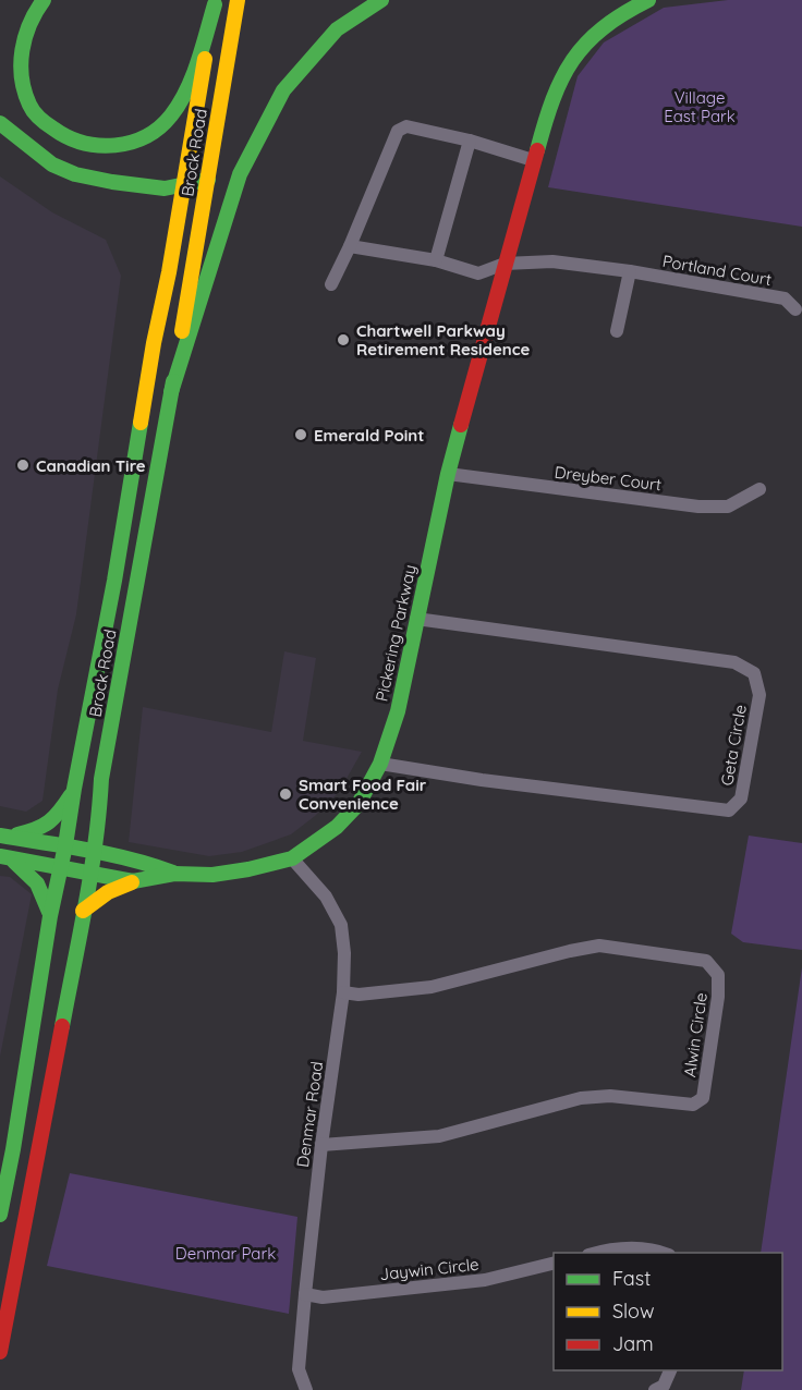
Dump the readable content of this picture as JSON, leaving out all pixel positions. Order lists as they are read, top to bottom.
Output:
{
  "streets": {
    "main road": ["Brock Road", "Pickering Parkway"],
    "street": [
      "Portland Court",
      "Dreyber Court",
      "Geta Circle",
      "Alwin Circle",
      "Denmar Road",
      "Jaywin Circle"
    ]
  },
  "crossings": [
    ["Brock Road", "Pickering Parkway"],
    ["Portland Court", "Pickering Parkway"],
    ["Dreyber Court", "Pickering Parkway"],
    ["Pickering Parkway", "Geta Circle"],
    ["Pickering Parkway", "Denmar Road"],
    ["Alwin Circle", "Denmar Road"],
    ["Denmar Road", "Jaywin Circle"]
  ],
  "parks": ["Village East Park", "Denmar Park"],
  "places": [
    "Chartwell Parkway Retirement Residence",
    "Emerald Point",
    "Canadian Tire",
    "Smart Food Fair Convenience"
  ],
  "legend": ["Fast", "Slow", "Jam"]
}
